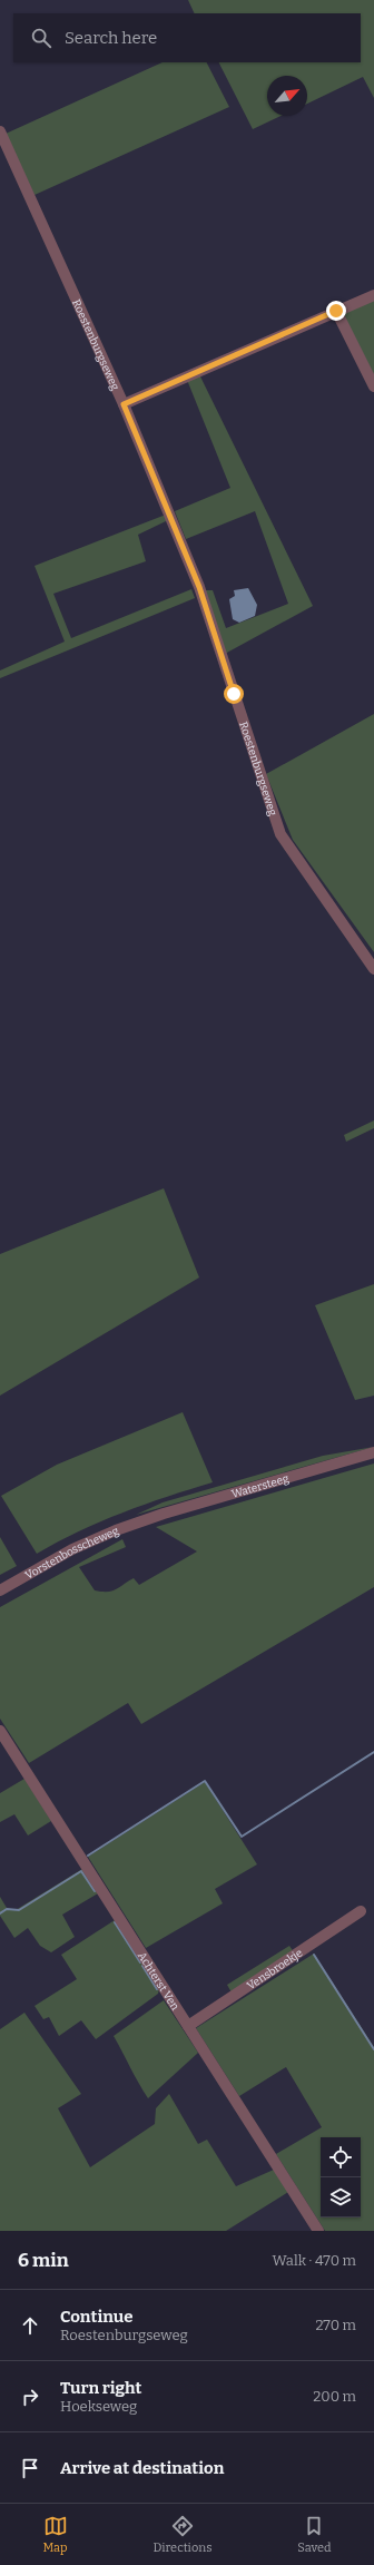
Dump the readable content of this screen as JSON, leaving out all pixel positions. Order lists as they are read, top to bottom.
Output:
{
  "streets": {
    "street": [
      "Roestenburgseweg",
      "Watersteeg",
      "Vorstenbosscheweg",
      "Vensbroekje",
      "Achterst Ven"
    ]
  },
  "crossings": [
    ["Watersteeg", "Vorstenbosscheweg"],
    ["Vensbroekje", "Achterst Ven"]
  ],
  "north": "top right",
  "page": {
    "search": "Search here",
    "heading": ["6 min", "Walk · 470 m"],
    "list": [
      ["Continue", "Roestenburgseweg", "270 m"],
      ["Turn right", "Hoekseweg", "200 m"],
      "Arrive at destination"
    ],
    "nav": ["Map", "Directions", "Saved"]
  }
}
